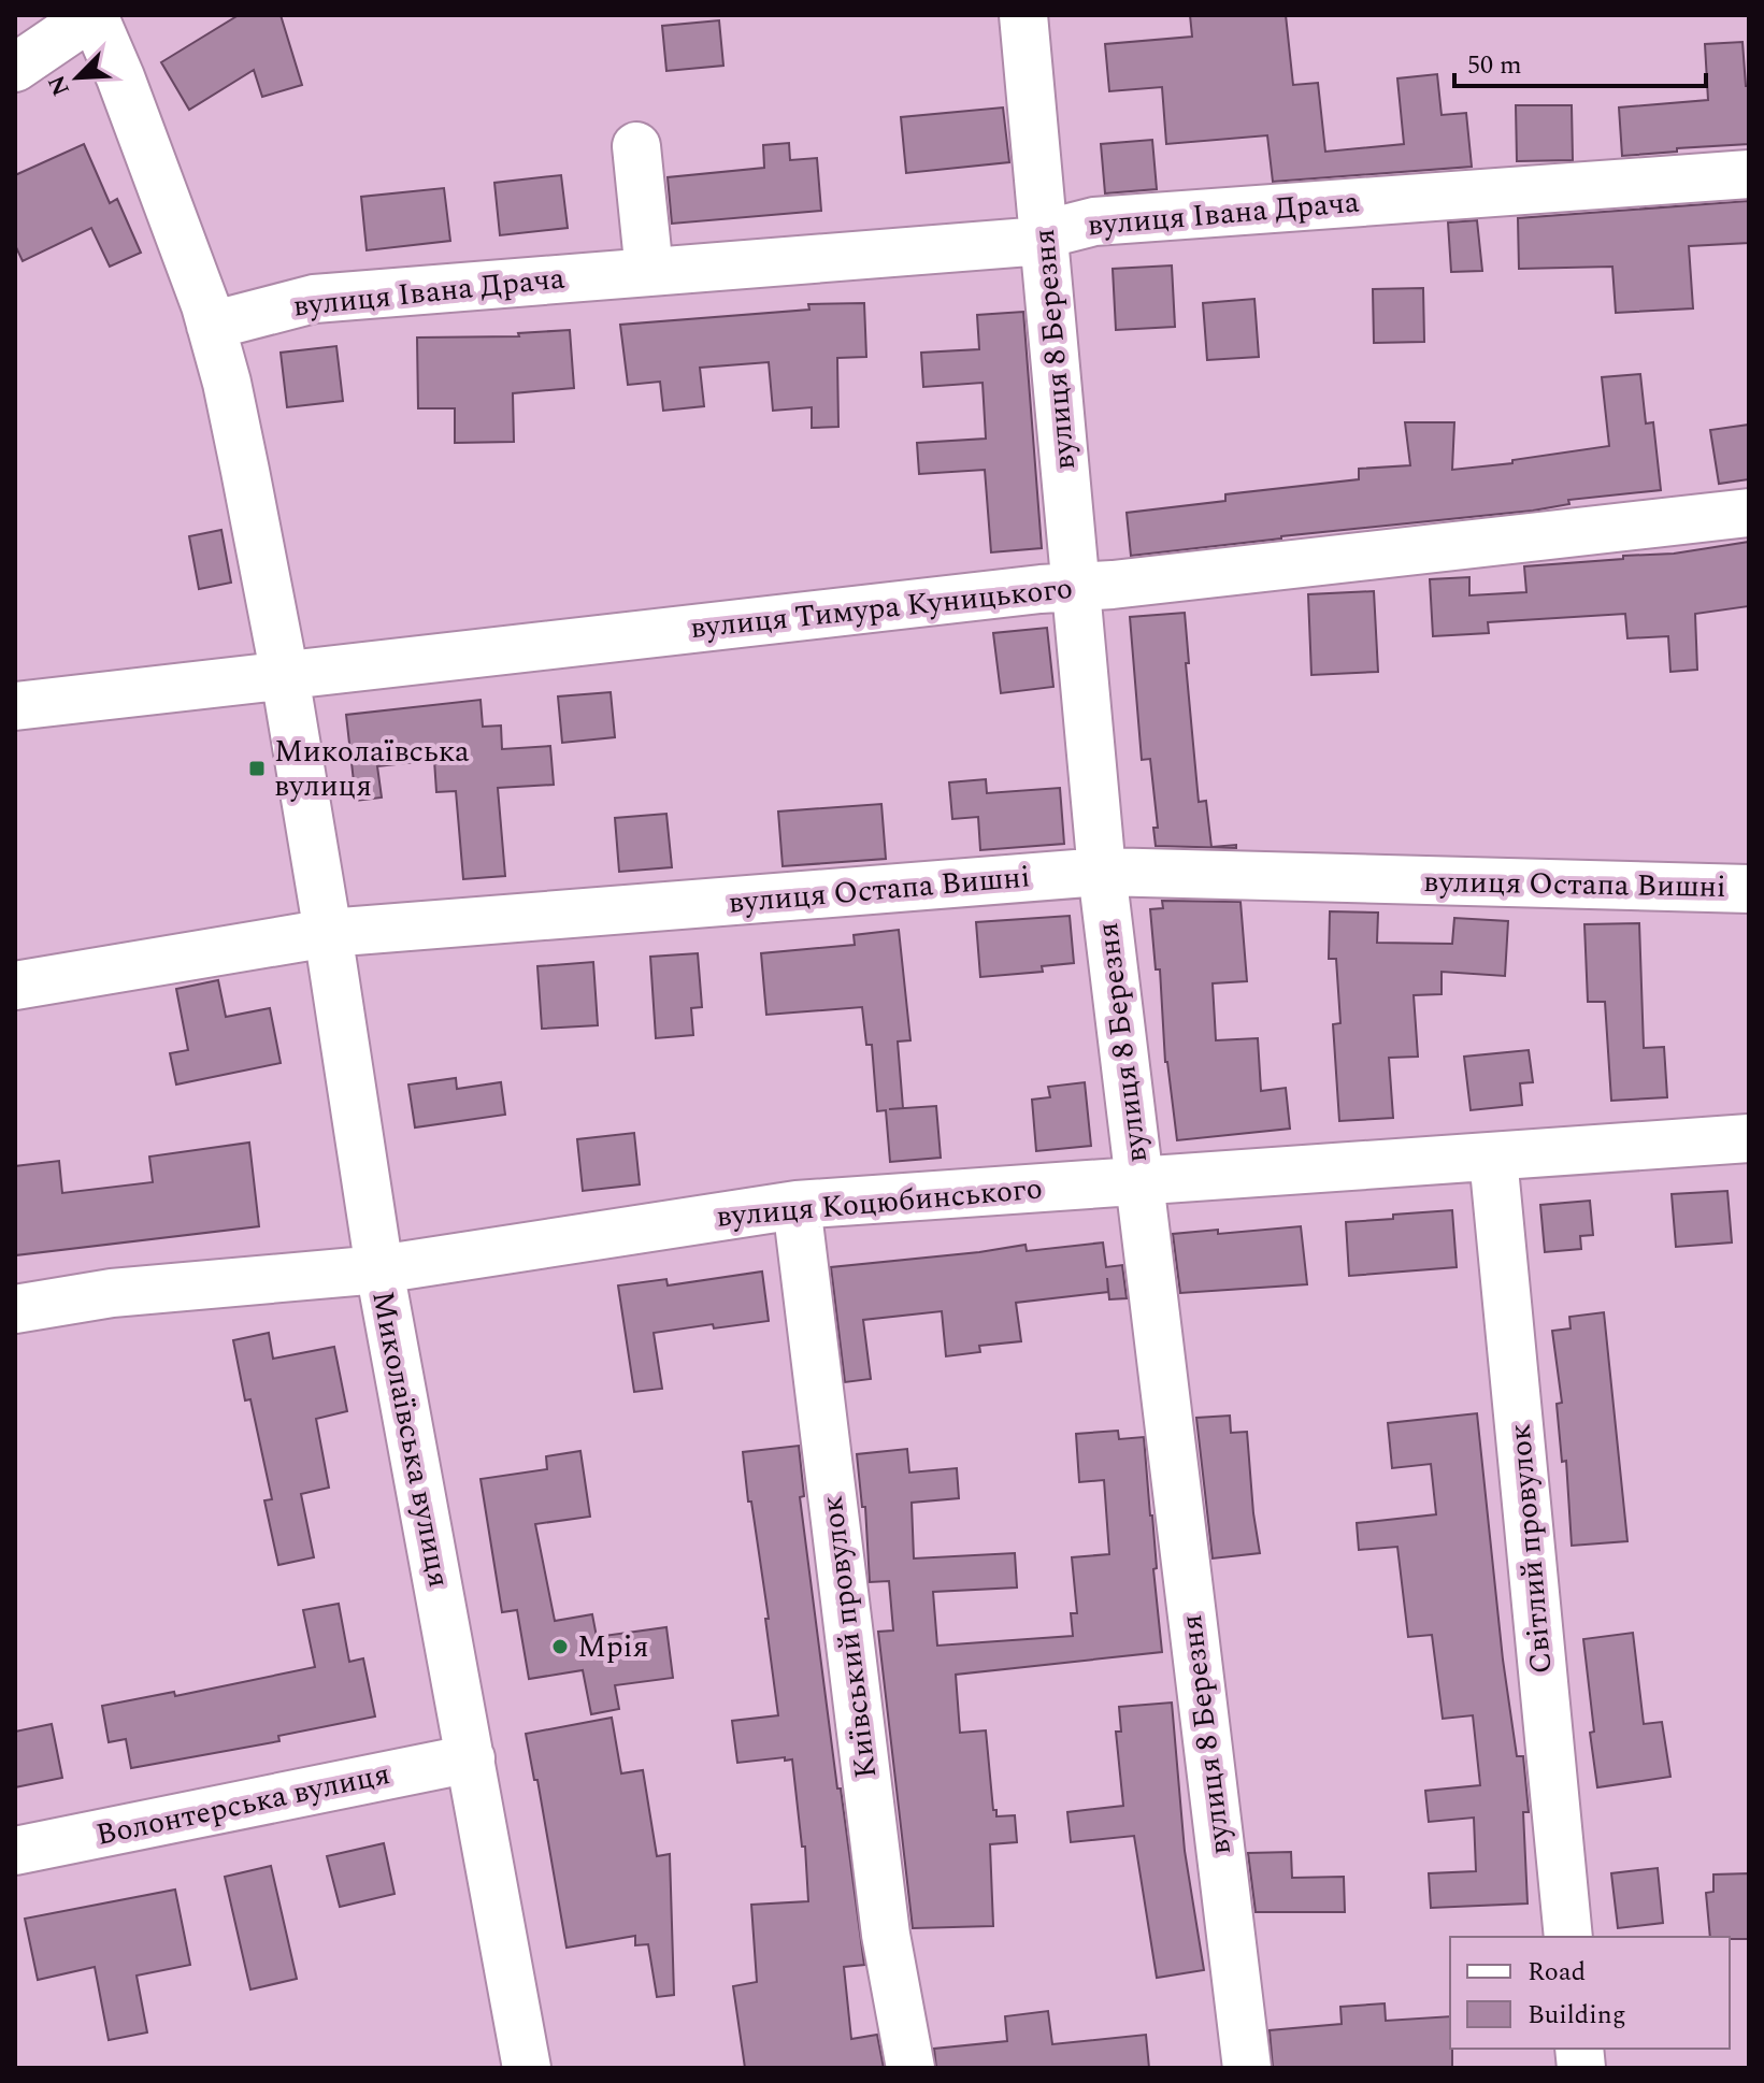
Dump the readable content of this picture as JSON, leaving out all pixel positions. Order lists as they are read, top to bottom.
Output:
{
  "streets": {
    "street": [
      "вулиця Івана Драча",
      "вулиця 8 Березня",
      "вулиця Тимура Куницького",
      "вулиця Остапа Вишні",
      "вулиця Коцюбинського",
      "Миколаївська вулиця",
      "Світлий провулок",
      "Київський провулок",
      "Волонтерська вулиця"
    ]
  },
  "crossings": [
    ["вулиця Івана Драча", "вулиця 8 Березня"],
    ["вулиця Івана Драча", "Миколаївська вулиця"],
    ["вулиця 8 Березня", "вулиця Тимура Куницького"],
    ["вулиця 8 Березня", "вулиця Остапа Вишні"],
    ["вулиця 8 Березня", "вулиця Коцюбинського"],
    ["вулиця Тимура Куницького", "Миколаївська вулиця"],
    ["вулиця Остапа Вишні", "Миколаївська вулиця"],
    ["вулиця Коцюбинського", "Миколаївська вулиця"],
    ["вулиця Коцюбинського", "Світлий провулок"],
    ["вулиця Коцюбинського", "Київський провулок"],
    ["Миколаївська вулиця", "Волонтерська вулиця"]
  ],
  "places": {
    "transit": ["Миколаївська вулиця"],
    "other": ["Мрія"]
  },
  "legend": ["Road", "Building"],
  "scale_bar": "50 m",
  "north": "bottom left"
}
